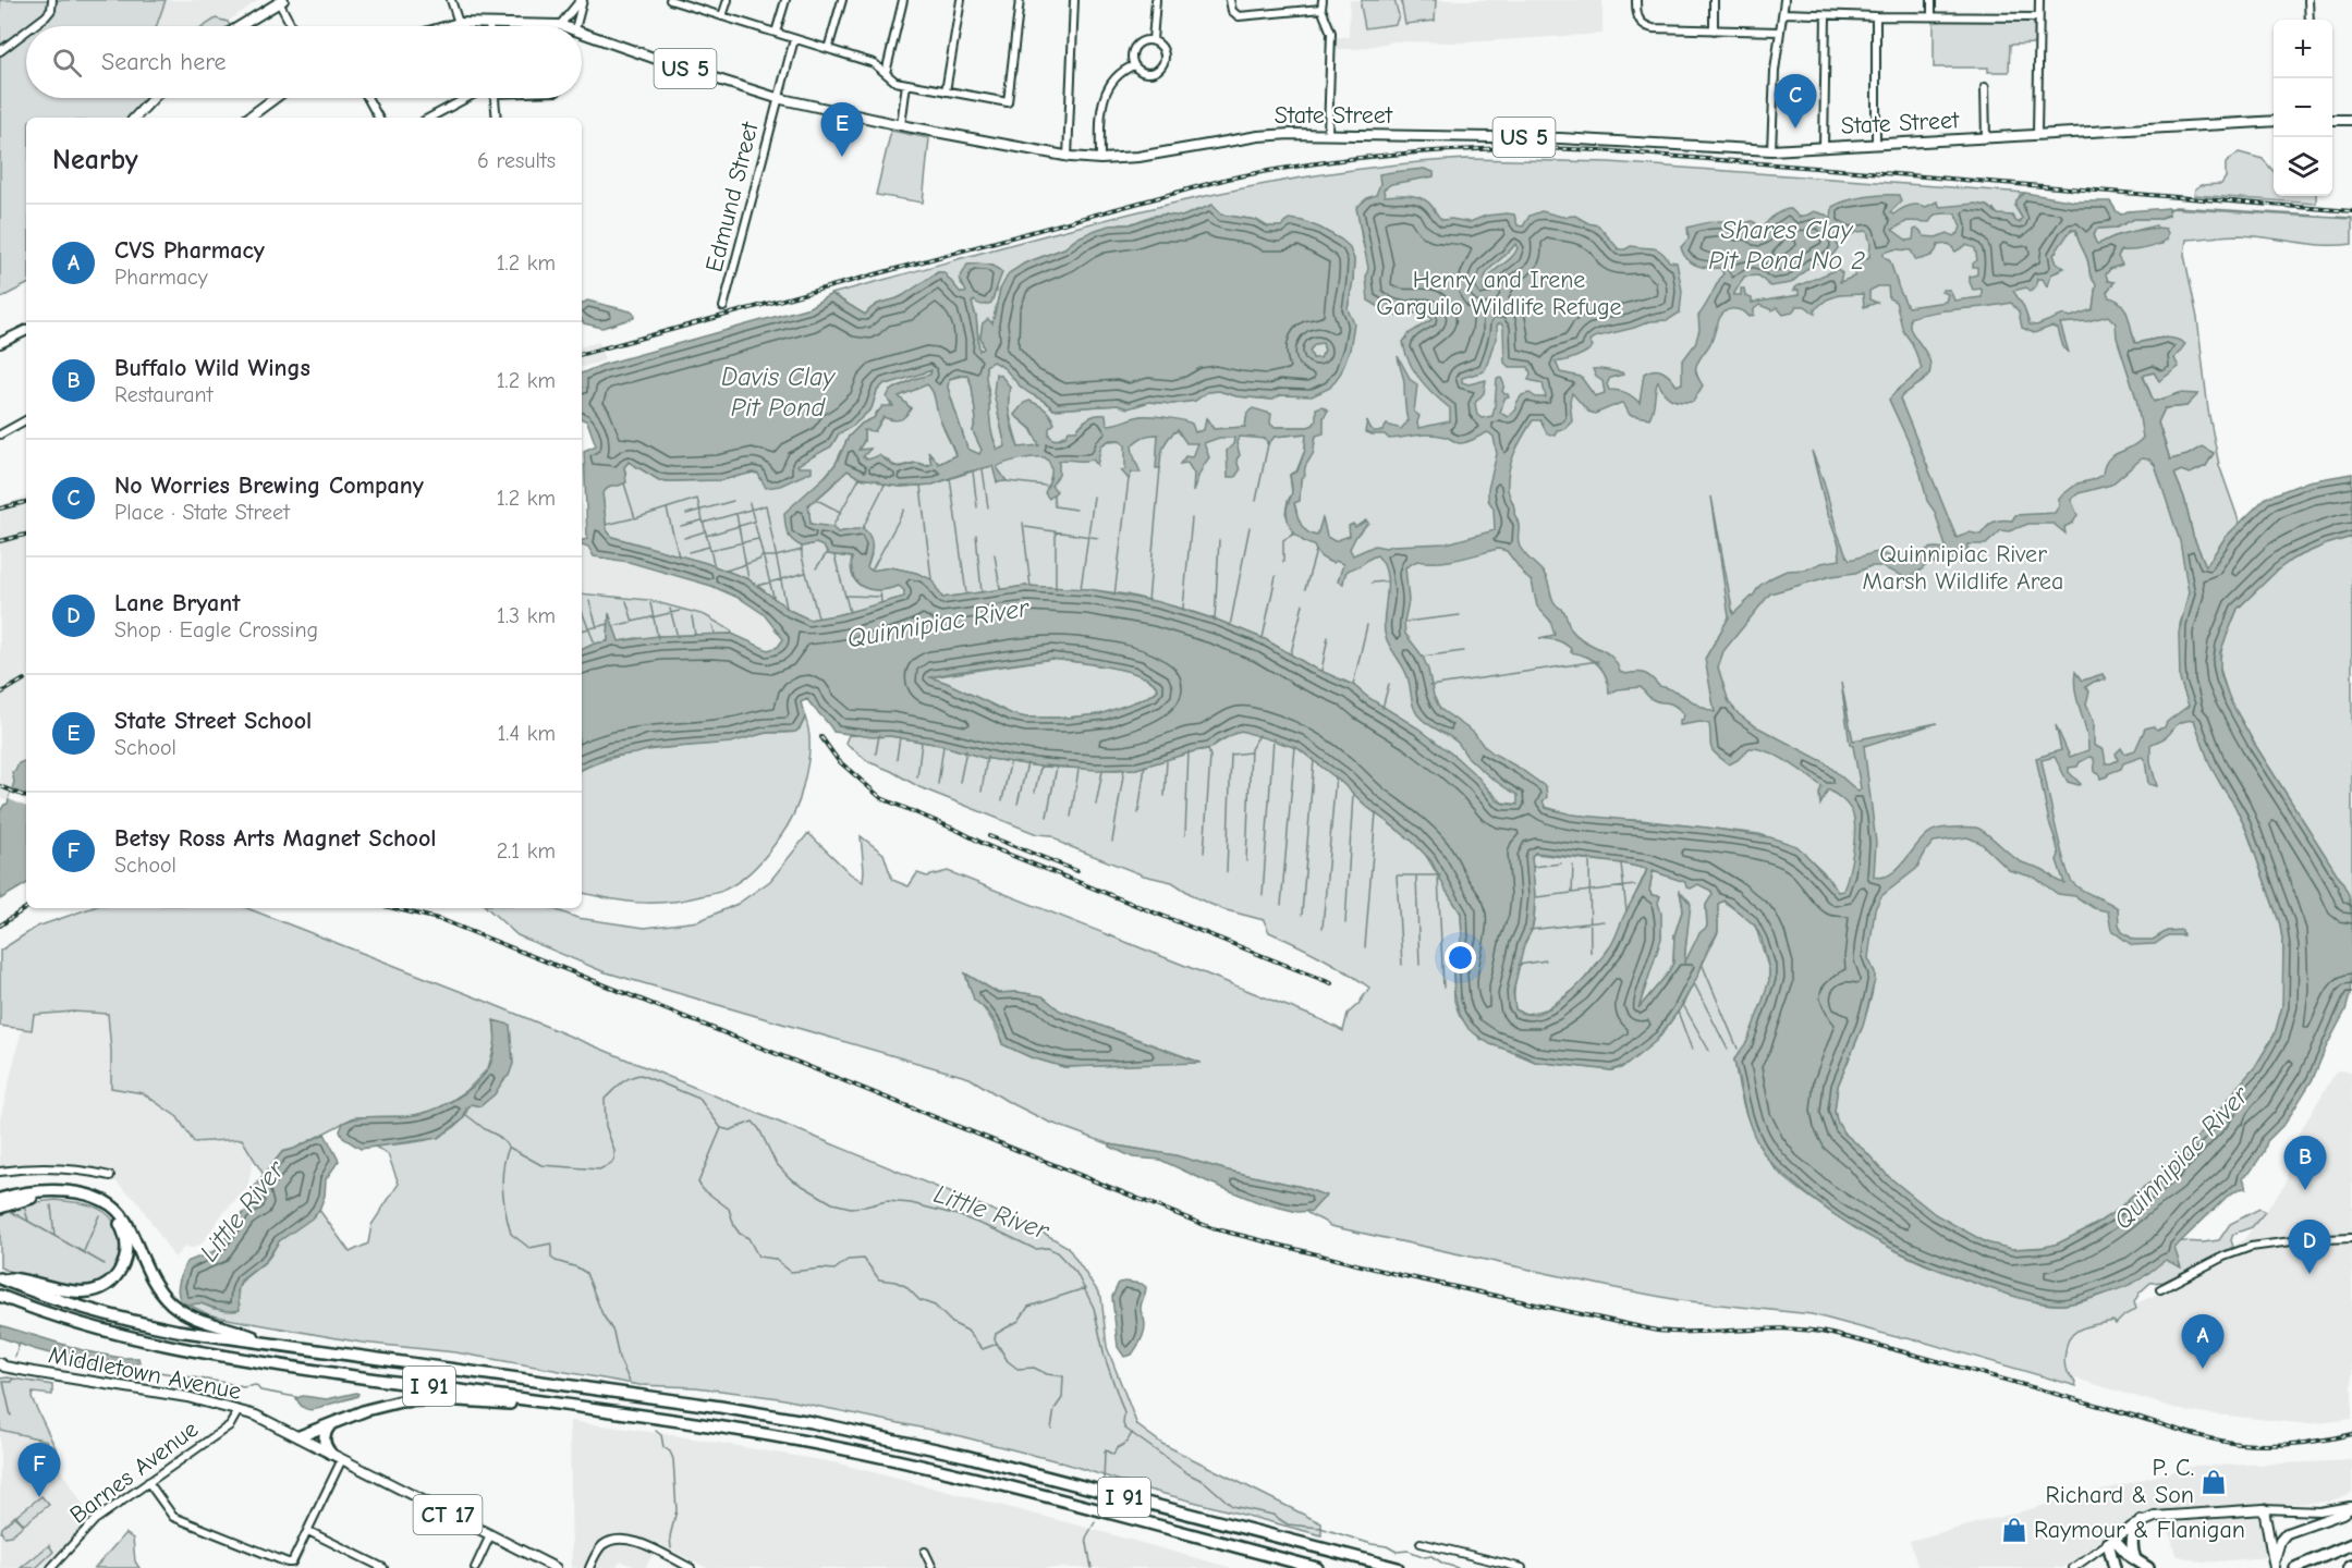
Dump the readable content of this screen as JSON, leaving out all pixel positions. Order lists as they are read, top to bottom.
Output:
{
  "streets": {
    "highway": ["I 91"],
    "main road": [
      "US 5",
      "State Street",
      "Middletown Avenue",
      "CT 17"
    ],
    "street": ["Edmund Street", "Barnes Avenue"]
  },
  "crossings": [
    ["State Street", "Edmund Street"],
    ["Middletown Avenue", "Barnes Avenue"]
  ],
  "water": [
    "Shares Clay Pit Pond No 2",
    "Davis Clay Pit Pond",
    "Quinnipiac River",
    "Little River"
  ],
  "parks": ["Henry and Irene Garguilo Wildlife Refuge", "Quinnipiac River Marsh Wildlife Area"],
  "places": {
    "shop": ["P. C. Richard & Son", "Raymour & Flanigan"]
  },
  "page": {
    "map_buttons": ["+", "−"],
    "search": "Search here",
    "pins": [
      "C",
      "E",
      "B",
      "D",
      "A",
      "F"
    ],
    "heading": ["Nearby", "6 results"],
    "list": [
      {
        "mark": "A",
        "name": "CVS Pharmacy",
        "note": "Pharmacy",
        "value": "1.2 km"
      },
      {
        "mark": "B",
        "name": "Buffalo Wild Wings",
        "note": "Restaurant",
        "value": "1.2 km"
      },
      {
        "mark": "C",
        "name": "No Worries Brewing Company",
        "note": "Place · State Street",
        "value": "1.2 km"
      },
      {
        "mark": "D",
        "name": "Lane Bryant",
        "note": "Shop · Eagle Crossing",
        "value": "1.3 km"
      },
      {
        "mark": "E",
        "name": "State Street School",
        "note": "School",
        "value": "1.4 km"
      },
      {
        "mark": "F",
        "name": "Betsy Ross Arts Magnet School",
        "note": "School",
        "value": "2.1 km"
      }
    ]
  }
}
